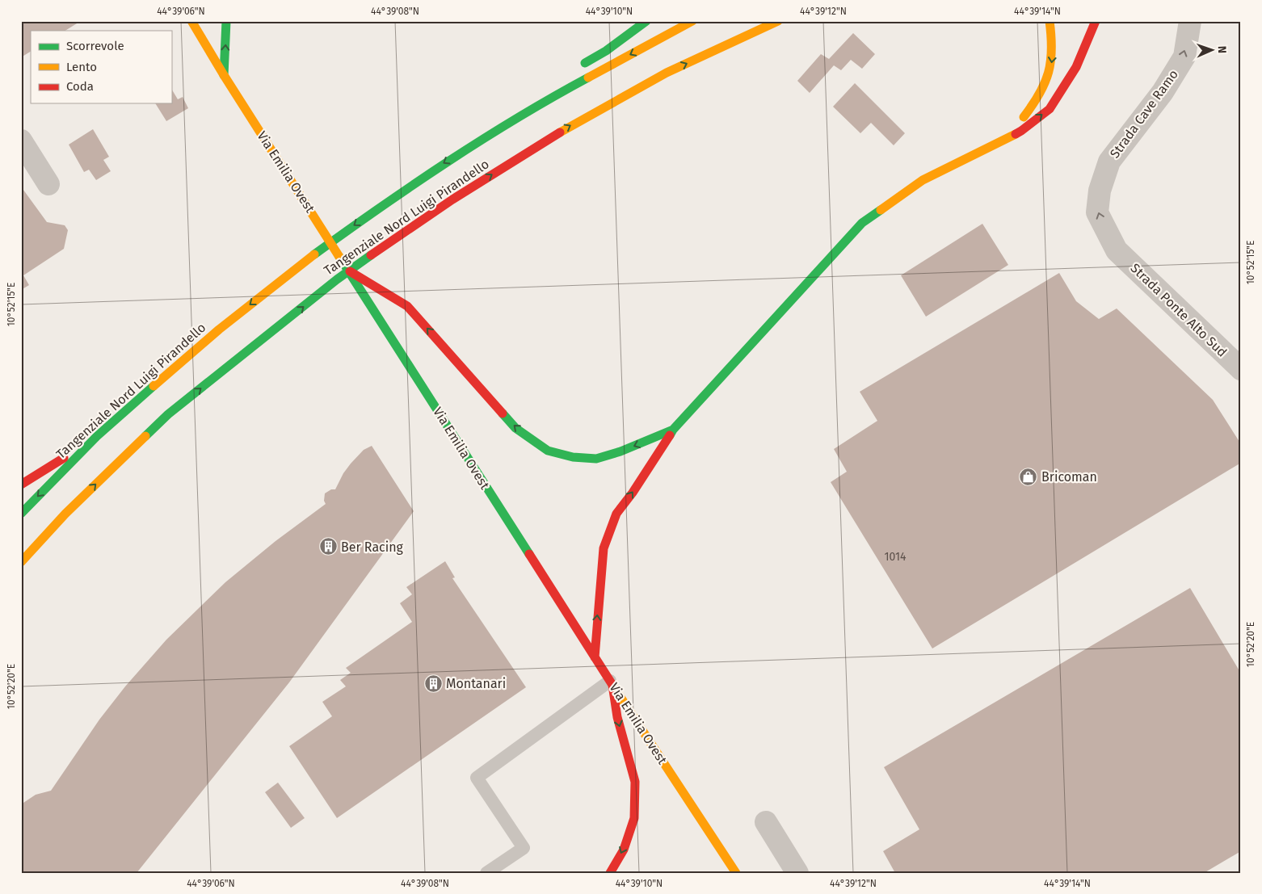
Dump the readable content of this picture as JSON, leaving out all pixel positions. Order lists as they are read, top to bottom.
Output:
{
  "streets": {
    "main road": ["Via Emilia Ovest", "Tangenziale Nord Luigi Pirandello"],
    "street": ["Strada Cave Ramo", "Strada Ponte Alto Sud"]
  },
  "crossings": [
    ["Strada Cave Ramo", "Strada Ponte Alto Sud"]
  ],
  "one_way": ["Strada Cave Ramo"],
  "places": {
    "shop": ["Bricoman"],
    "building": ["Ber Racing", "Montanari"]
  },
  "house_numbers": ["1014"],
  "legend": ["Scorrevole", "Lento", "Coda"],
  "north": "right",
  "coordinates": [
    "44°39'06\"N",
    "44°39'08\"N",
    "44°39'10\"N",
    "44°39'12\"N",
    "44°39'14\"N",
    "10°52'15\"E",
    "10°52'20\"E"
  ]
}
